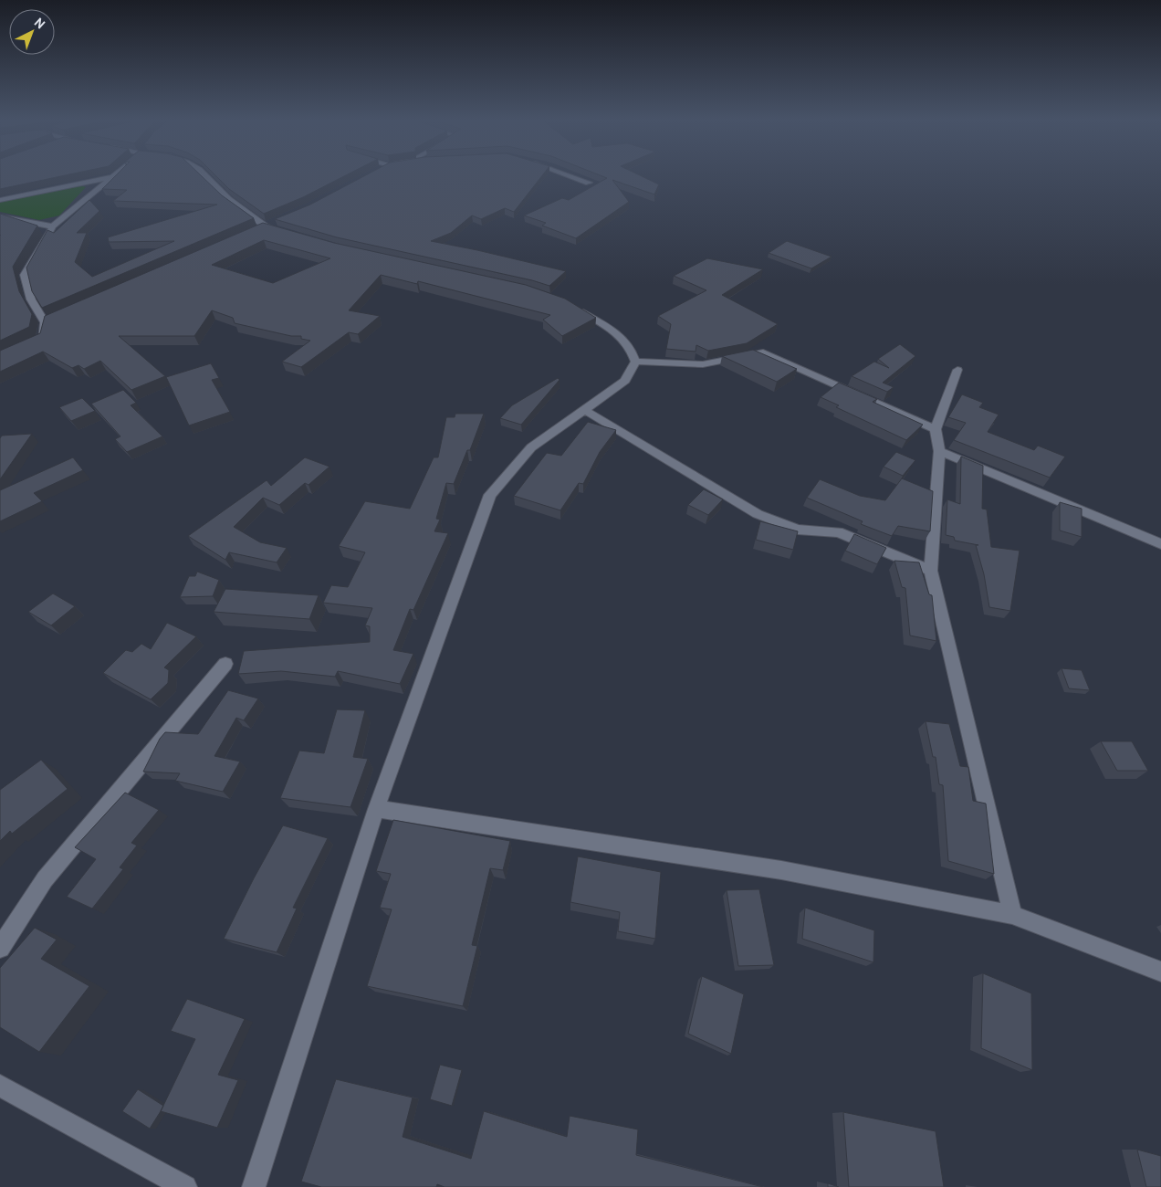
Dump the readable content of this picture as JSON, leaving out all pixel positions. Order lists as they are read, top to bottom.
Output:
{
  "north": "top right"
}
